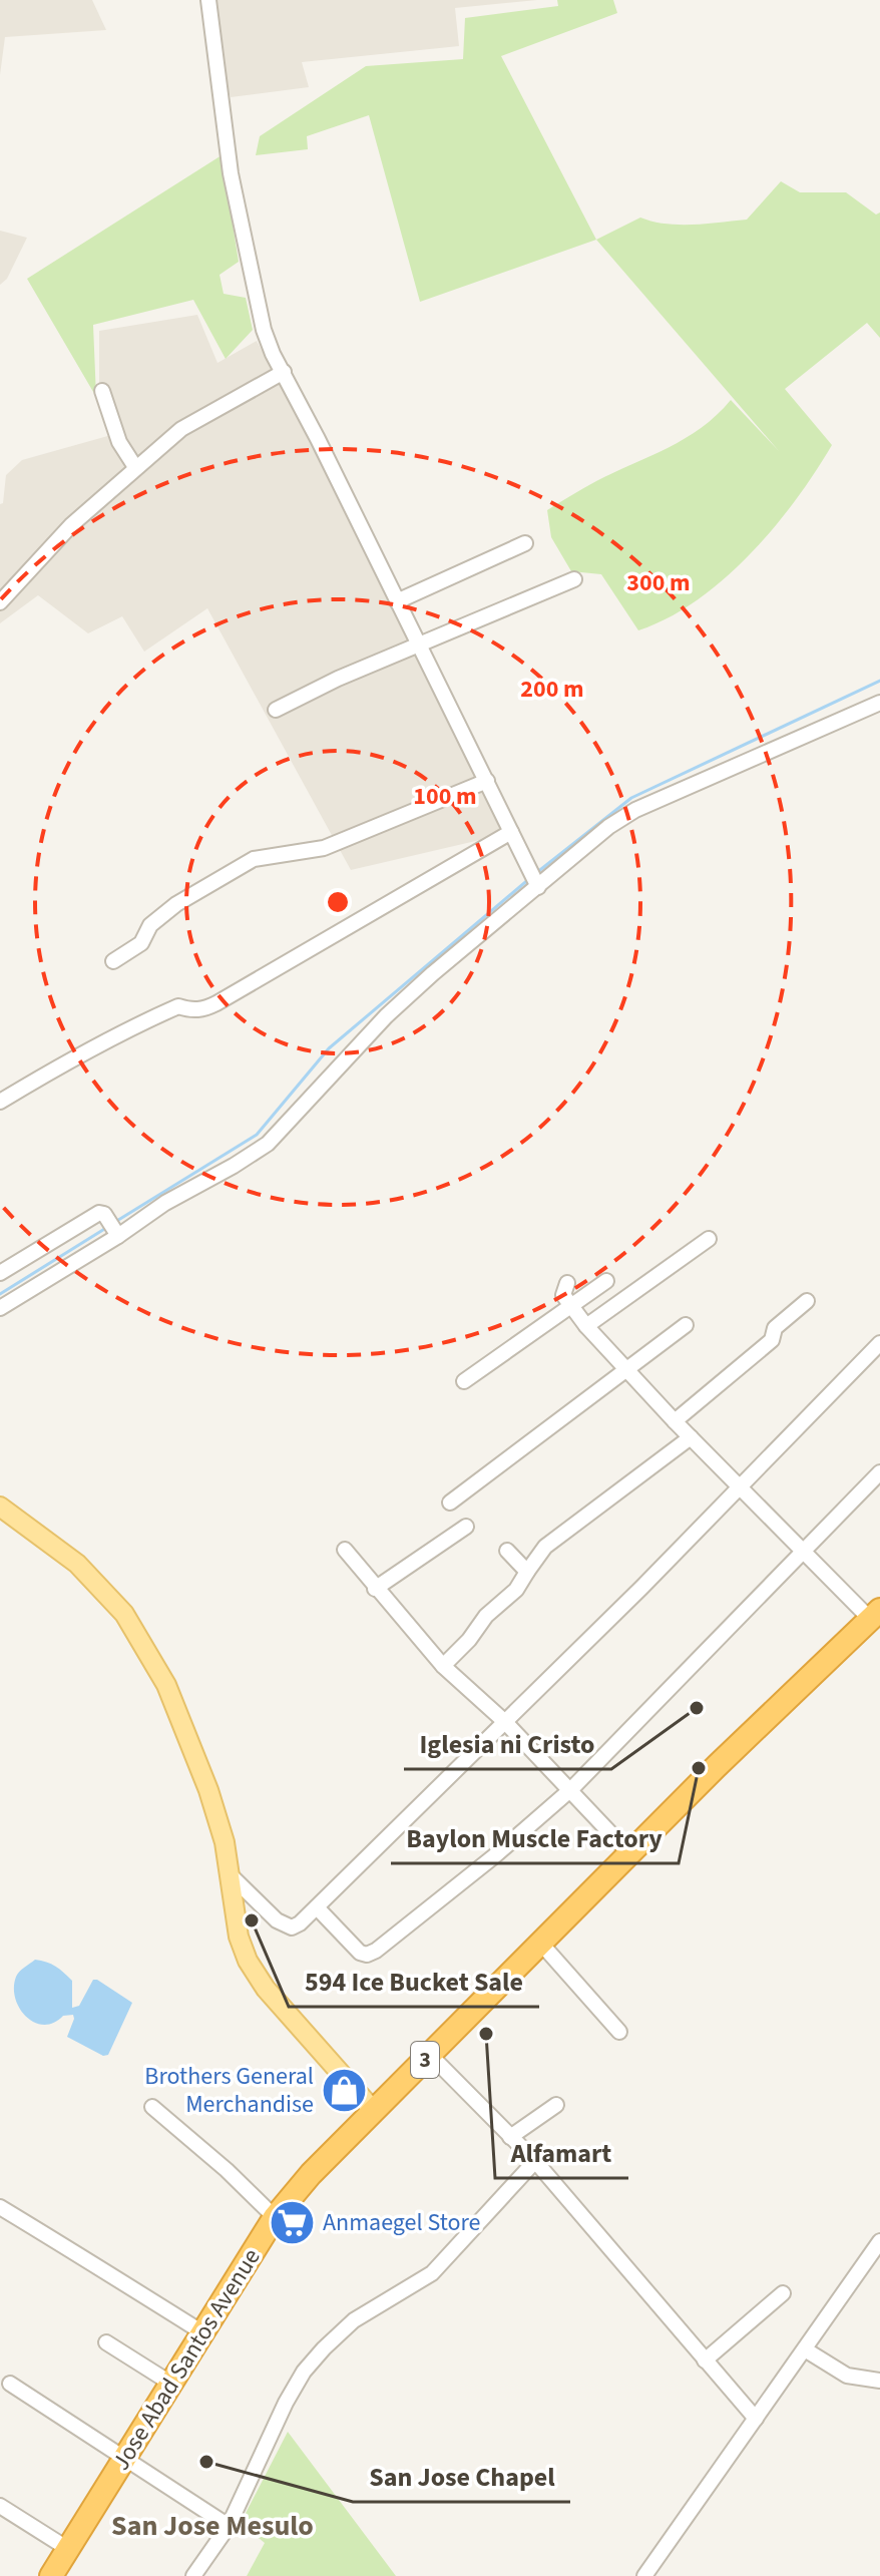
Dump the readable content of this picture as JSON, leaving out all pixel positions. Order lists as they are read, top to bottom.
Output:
{
  "streets": {
    "highway": ["3", "Jose Abad Santos Avenue"]
  },
  "districts": ["San Jose Mesulo"],
  "places": {
    "other": [
      "Iglesia ni Cristo",
      "Baylon Muscle Factory",
      "594 Ice Bucket Sale",
      "Alfamart",
      "San Jose Chapel"
    ],
    "shop": ["Brothers General Merchandise"],
    "supermarket": ["Anmaegel Store"]
  },
  "rings": ["300 m", "200 m", "100 m"]
}
